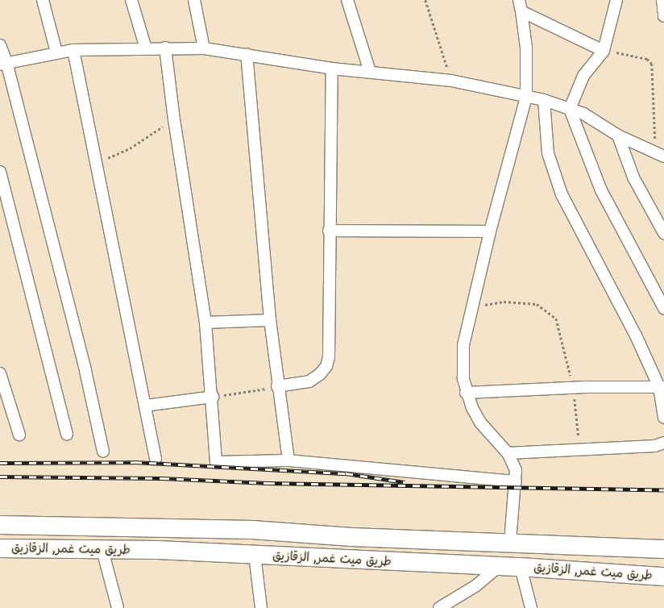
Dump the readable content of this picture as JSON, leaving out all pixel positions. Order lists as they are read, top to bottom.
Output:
{
  "streets": {
    "highway": ["طريق ميت غمر, الزقازيق"]
  }
}
